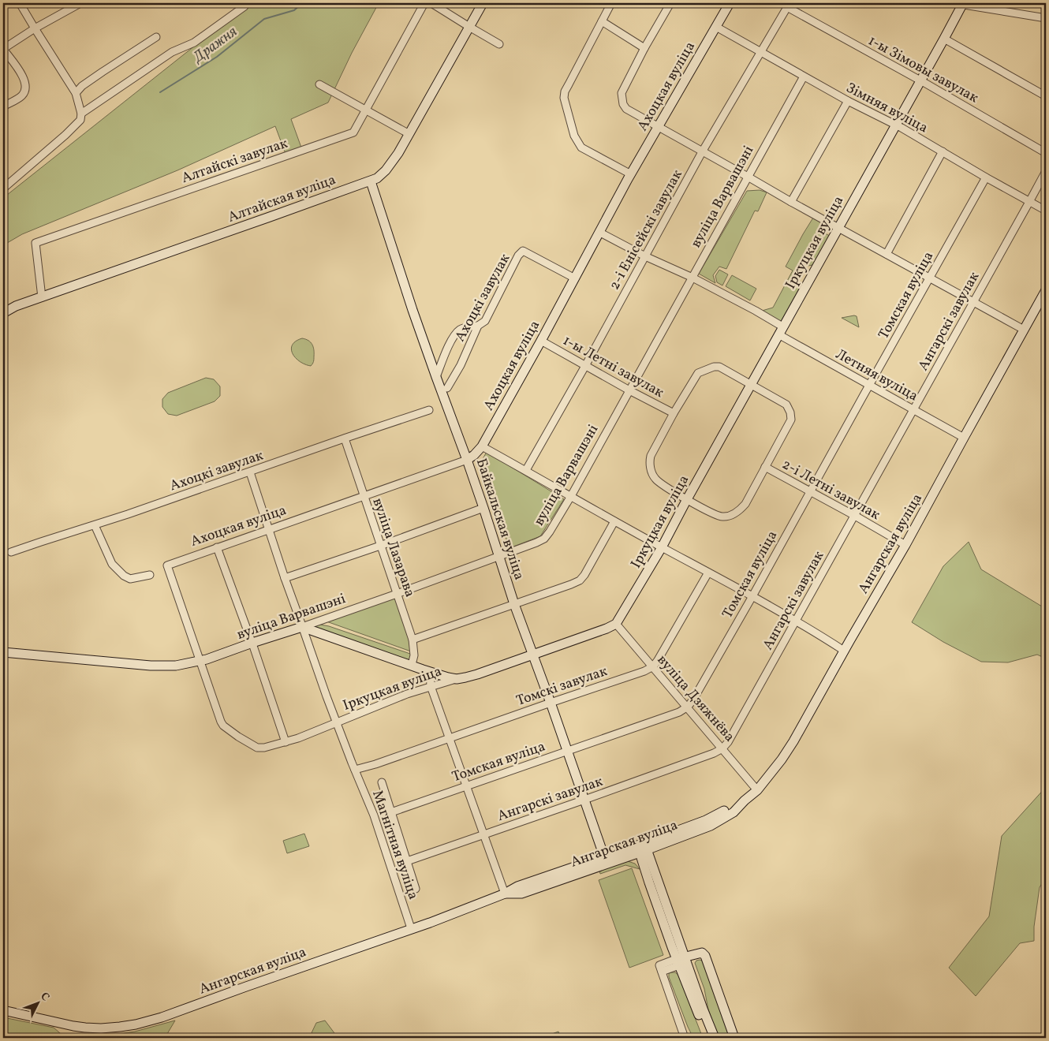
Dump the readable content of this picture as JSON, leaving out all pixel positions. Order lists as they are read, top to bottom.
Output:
{
  "streets": {
    "main road": [
      "Ахоцкая вуліца",
      "вуліца Варвашэні",
      "Алтайская вуліца",
      "Іркуцкая вуліца",
      "Байкальская вуліца",
      "Ангарская вуліца"
    ],
    "street": [
      "1-ы Зімовы завулак",
      "Зімняя вуліца",
      "Алтайскі завулак",
      "2-і Енісейскі завулак",
      "Томская вуліца",
      "Ахоцкі завулак",
      "Ангарскі завулак",
      "1-ы Летні завулак",
      "Летняя вуліца",
      "2-і Летні завулак",
      "вуліца Лазарава",
      "Томскі завулак",
      "вуліца Дзяжнёва",
      "Магнітная вуліца"
    ]
  },
  "crossings": [
    ["1-ы Зімовы завулак", "2-і Енісейскі завулак"],
    ["1-ы Зімовы завулак", "Іркуцкая вуліца"],
    ["Ахоцкая вуліца", "Зімняя вуліца"],
    ["Ахоцкая вуліца", "вуліца Варвашэні"],
    ["Ахоцкая вуліца", "Іркуцкая вуліца"],
    ["Ахоцкая вуліца", "Ахоцкі завулак"],
    ["Ахоцкая вуліца", "1-ы Летні завулак"],
    ["Ахоцкая вуліца", "Летняя вуліца"],
    ["Ахоцкая вуліца", "Байкальская вуліца"],
    ["Ахоцкая вуліца", "вуліца Лазарава"],
    ["Ахоцкая вуліца", "Магнітная вуліца"],
    ["Зімняя вуліца", "вуліца Варвашэні"],
    ["Зімняя вуліца", "2-і Енісейскі завулак"],
    ["Зімняя вуліца", "Іркуцкая вуліца"],
    ["Зімняя вуліца", "Томская вуліца"],
    ["Зімняя вуліца", "Ангарскі завулак"],
    ["Алтайскі завулак", "Алтайская вуліца"],
    ["вуліца Варвашэні", "Іркуцкая вуліца"],
    ["вуліца Варвашэні", "1-ы Летні завулак"],
    ["вуліца Варвашэні", "Летняя вуліца"],
    ["вуліца Варвашэні", "Байкальская вуліца"],
    ["вуліца Варвашэні", "вуліца Лазарава"],
    ["вуліца Варвашэні", "Магнітная вуліца"],
    ["Алтайская вуліца", "Байкальская вуліца"],
    ["2-і Енісейскі завулак", "1-ы Летні завулак"],
    ["2-і Енісейскі завулак", "Летняя вуліца"],
    ["Іркуцкая вуліца", "Летняя вуліца"],
    ["Іркуцкая вуліца", "Байкальская вуліца"],
    ["Іркуцкая вуліца", "вуліца Дзяжнёва"],
    ["Іркуцкая вуліца", "Магнітная вуліца"],
    ["Томская вуліца", "Летняя вуліца"],
    ["Томская вуліца", "2-і Летні завулак"],
    ["Томская вуліца", "Байкальская вуліца"],
    ["Томская вуліца", "вуліца Дзяжнёва"],
    ["Томская вуліца", "Магнітная вуліца"],
    ["Ахоцкі завулак", "вуліца Лазарава"],
    ["Ахоцкі завулак", "Магнітная вуліца"],
    ["Ангарскі завулак", "Летняя вуліца"],
    ["Ангарскі завулак", "2-і Летні завулак"],
    ["Ангарскі завулак", "Байкальская вуліца"],
    ["Ангарскі завулак", "вуліца Дзяжнёва"],
    ["Ангарскі завулак", "Магнітная вуліца"],
    ["Летняя вуліца", "Ангарская вуліца"],
    ["2-і Летні завулак", "Ангарская вуліца"],
    ["Байкальская вуліца", "Ангарская вуліца"],
    ["Байкальская вуліца", "Томскі завулак"],
    ["Ангарская вуліца", "вуліца Дзяжнёва"],
    ["Ангарская вуліца", "Магнітная вуліца"],
    ["Томскі завулак", "вуліца Дзяжнёва"],
    ["Томскі завулак", "Магнітная вуліца"]
  ],
  "water": ["Дражня"],
  "north": "top right"
}
